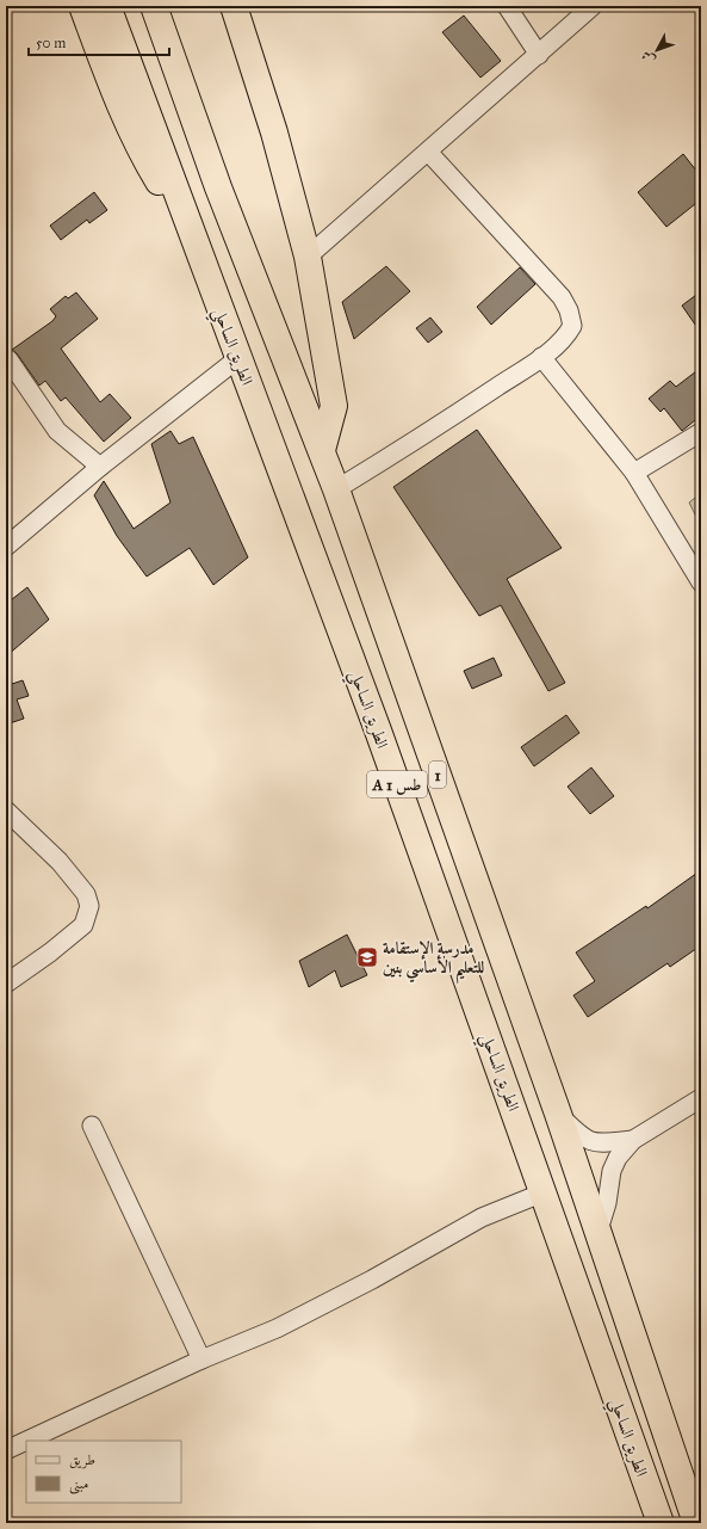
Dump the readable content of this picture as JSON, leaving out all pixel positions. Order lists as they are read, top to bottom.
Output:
{
  "streets": {
    "highway": ["الطريق الساحلي", "1", "A 1 طس"]
  },
  "places": {
    "school or university": ["مدرسة اﻹستقامة للتعليم اﻷساسي بنين"]
  },
  "legend": ["طريق", "مبنى"],
  "scale_bar": "50 m",
  "north": "bottom left"
}
